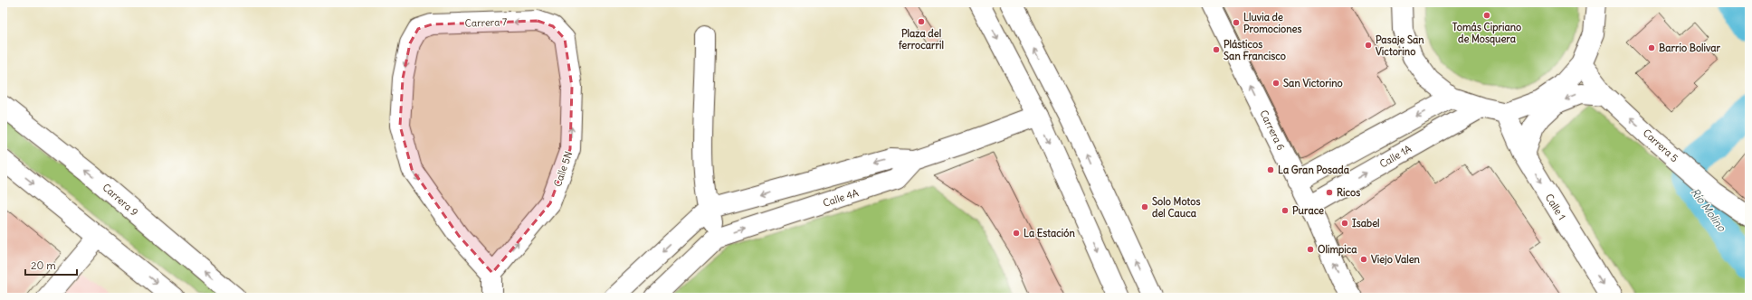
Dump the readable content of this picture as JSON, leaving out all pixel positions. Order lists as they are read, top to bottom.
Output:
{
  "streets": {
    "street": [
      "Carrera 7",
      "Carrera 6",
      "Carrera 5",
      "Calle 1A",
      "Calle 5N",
      "Calle 4A",
      "Carrera 9",
      "Calle 1"
    ]
  },
  "crossings": [
    ["Carrera 7", "Calle 5N"],
    ["Carrera 6", "Calle 1A"]
  ],
  "one_way": ["Carrera 5", "Calle 1"],
  "water": ["Río Molino"],
  "places": [
    "Tomás Cipriano de Mosquera",
    "Plaza del ferrocarril",
    "Lluvia de Promociones",
    "Pasaje San Victorino",
    "Barrio Bolivar",
    "Plásticos San Francisco",
    "San Victorino",
    "La Gran Posada",
    "Ricos",
    "Solo Motos del Cauca",
    "Purace",
    "Isabel",
    "La Estación",
    "Olimpica",
    "Viejo Valen"
  ],
  "scale_bar": "20 m"
}
